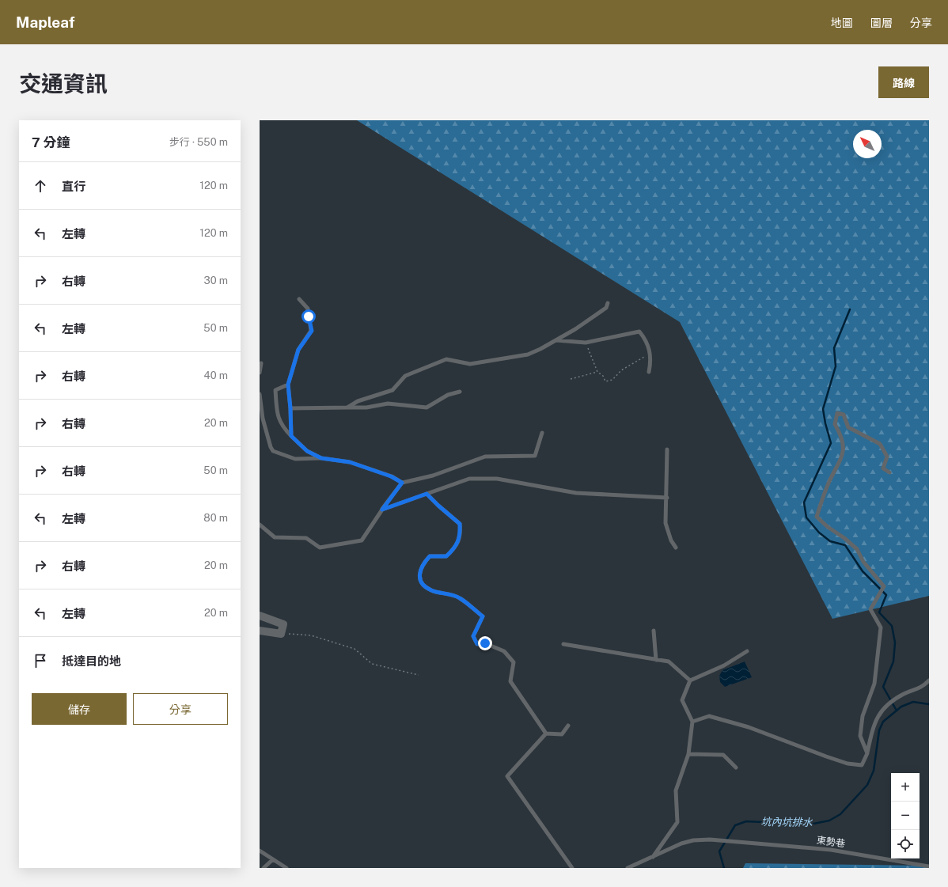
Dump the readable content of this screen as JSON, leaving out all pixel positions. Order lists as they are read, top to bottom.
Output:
{
  "streets": {
    "lane": ["東勢巷"]
  },
  "water": ["坑內坑排水"],
  "north": "top left",
  "page": {
    "header": "Mapleaf",
    "nav": ["地圖", "圖層", "分享"],
    "title": "交通資訊",
    "buttons": [
      "路線",
      ["儲存", "分享"]
    ],
    "heading": ["7 分鐘", "步行 · 550 m"],
    "list": [
      ["直行", "120 m"],
      ["左轉", "120 m"],
      ["右轉", "30 m"],
      ["左轉", "50 m"],
      ["右轉", "40 m"],
      ["右轉", "20 m"],
      ["右轉", "50 m"],
      ["左轉", "80 m"],
      ["右轉", "20 m"],
      ["左轉", "20 m"],
      "抵達目的地"
    ],
    "map_buttons": ["+", "−"]
  }
}
